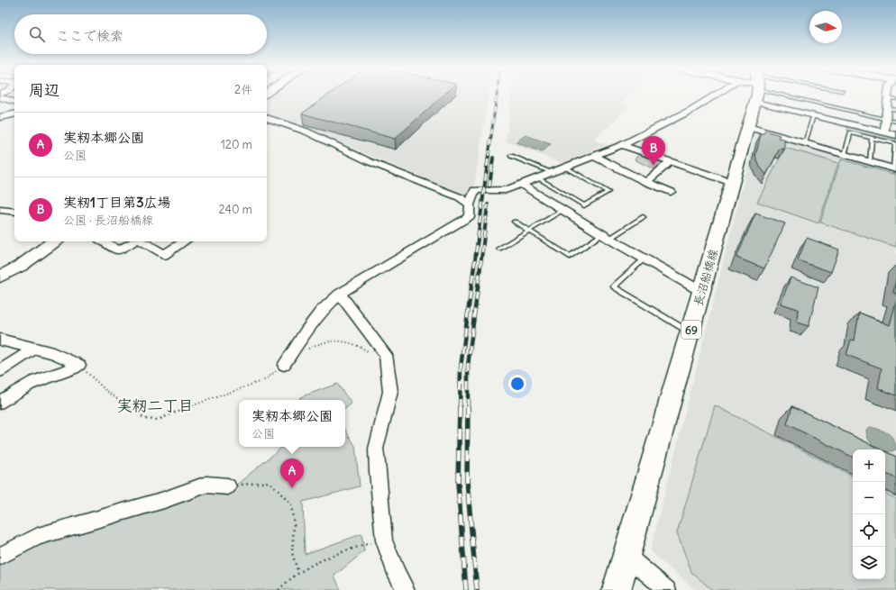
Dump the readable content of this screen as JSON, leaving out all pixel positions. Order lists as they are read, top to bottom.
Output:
{
  "streets": {
    "main road": ["長沼船橋線", "69"]
  },
  "districts": ["実籾二丁目"],
  "north": "right",
  "page": {
    "search": "ここで検索",
    "heading": ["周辺", "2件"],
    "list": [
      {
        "mark": "A",
        "name": "実籾本郷公園",
        "note": "公園",
        "value": "120 m"
      },
      {
        "mark": "B",
        "name": "実籾1丁目第3広場",
        "note": "公園 · 長沼船橋線",
        "value": "240 m"
      }
    ],
    "pins": ["B", "A"],
    "popup": ["実籾本郷公園", "公園"],
    "map_buttons": ["+", "−"]
  }
}
